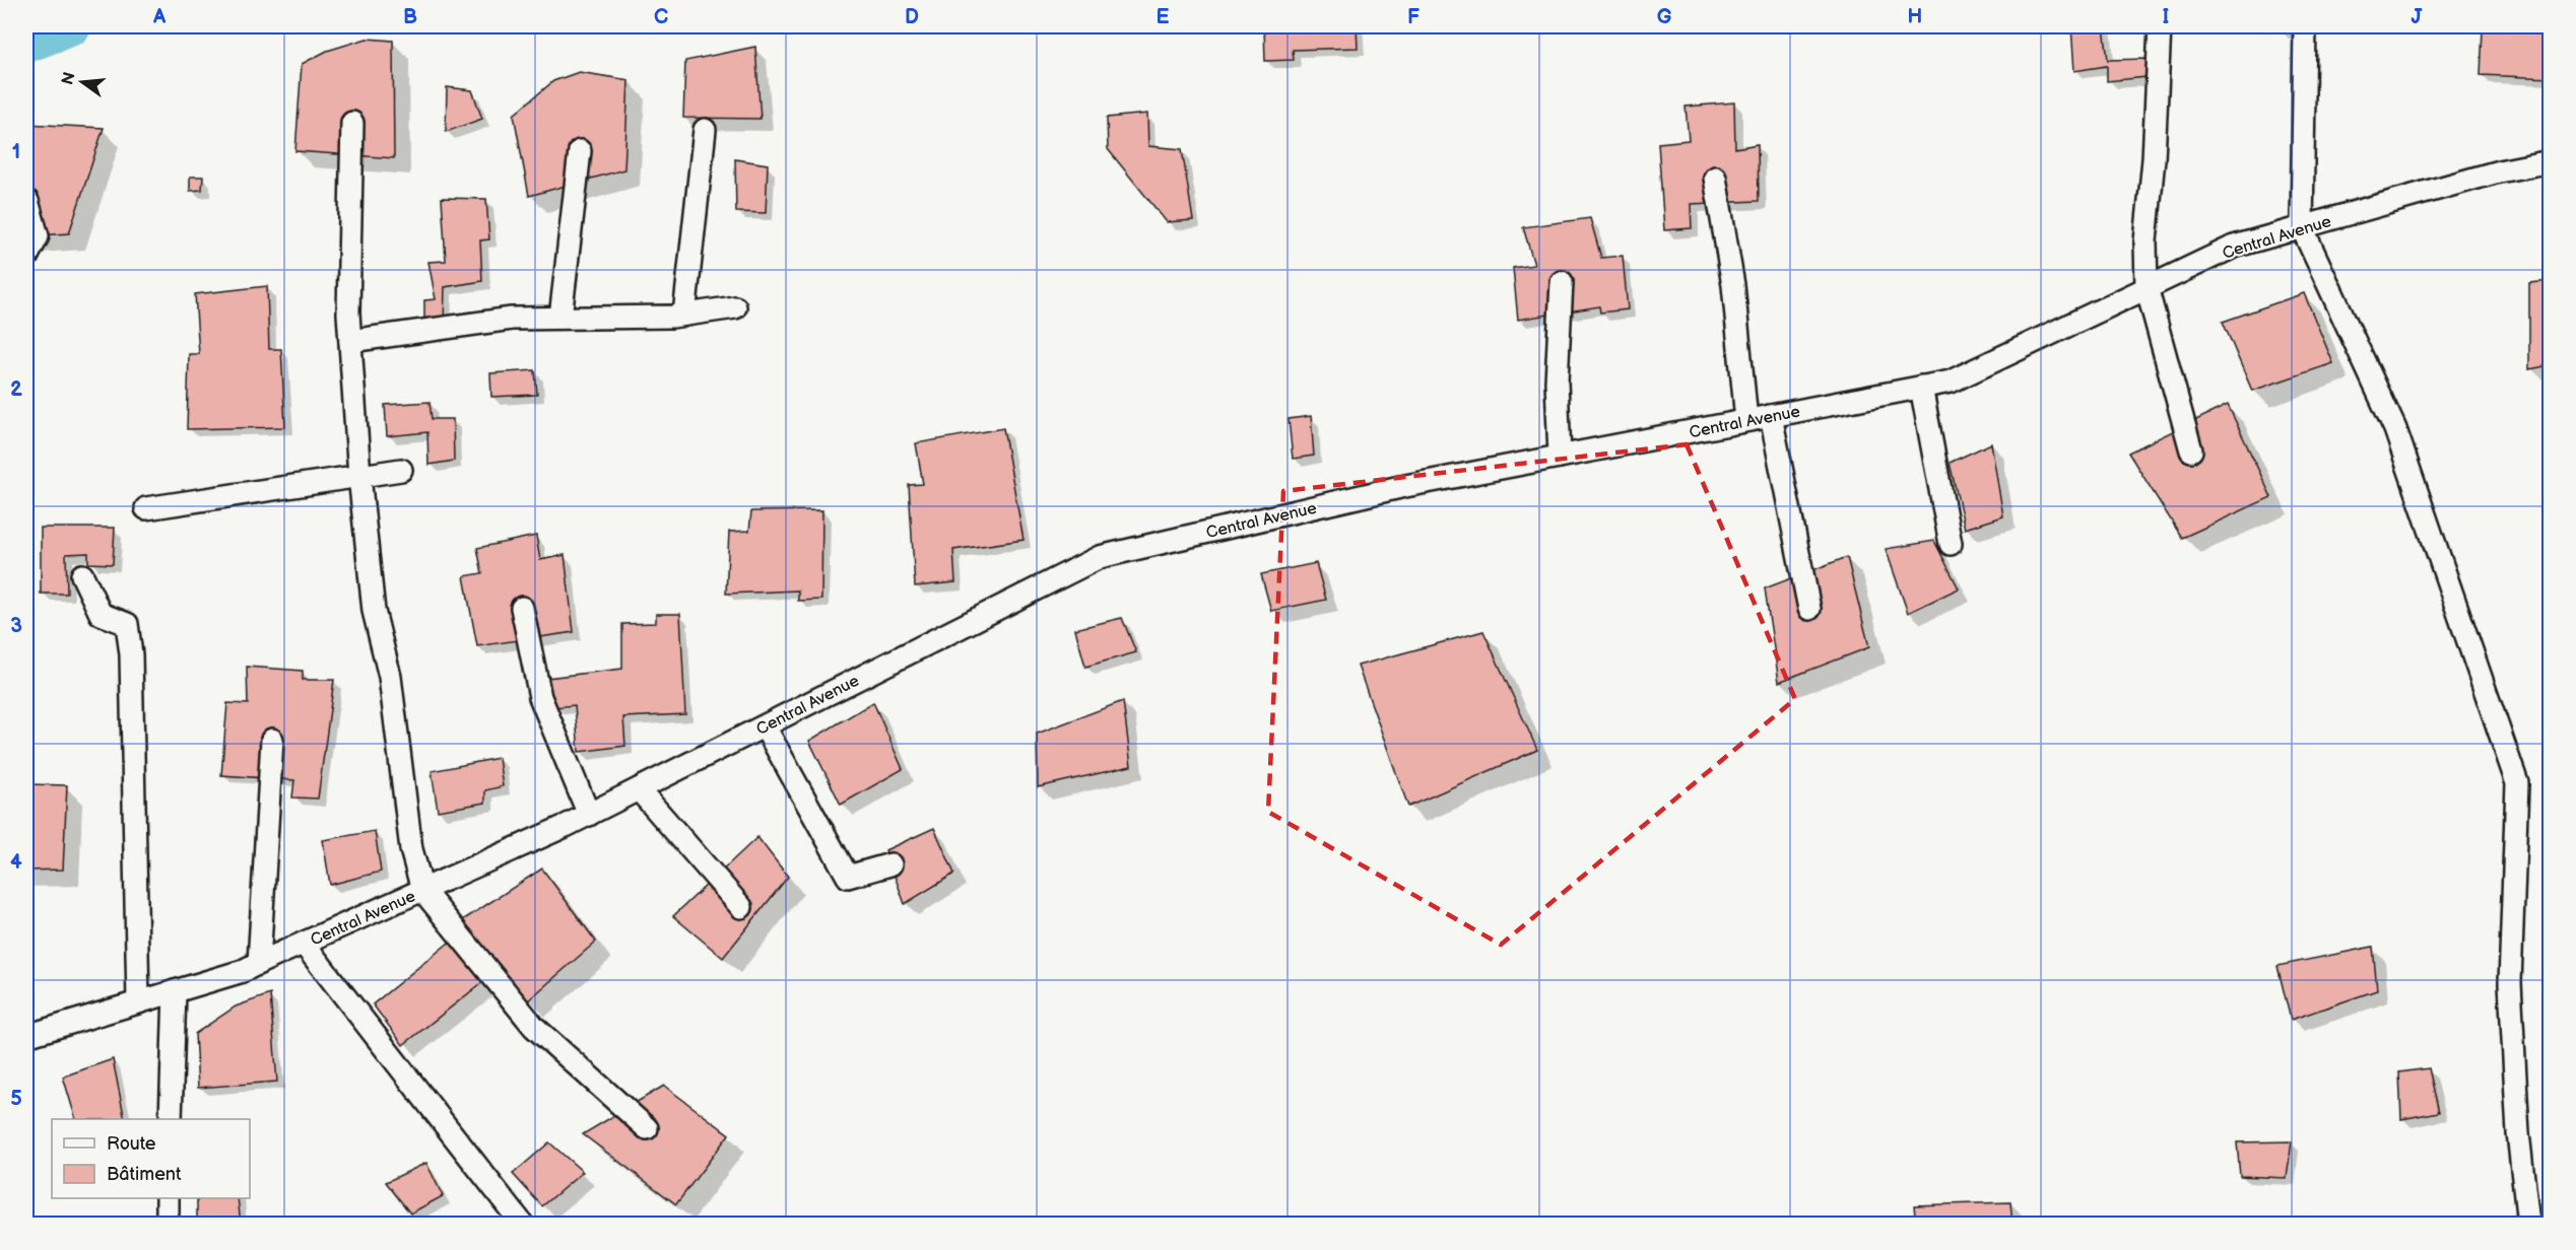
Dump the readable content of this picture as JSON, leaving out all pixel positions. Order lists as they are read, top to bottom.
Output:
{
  "streets": {
    "street": ["Central Avenue"]
  },
  "legend": ["Route", "Bâtiment"],
  "north": "left",
  "grid": {
    "columns": [
      "A",
      "B",
      "C",
      "D",
      "E",
      "F",
      "G",
      "H",
      "I",
      "J"
    ],
    "rows": [
      "1",
      "2",
      "3",
      "4",
      "5"
    ]
  }
}
